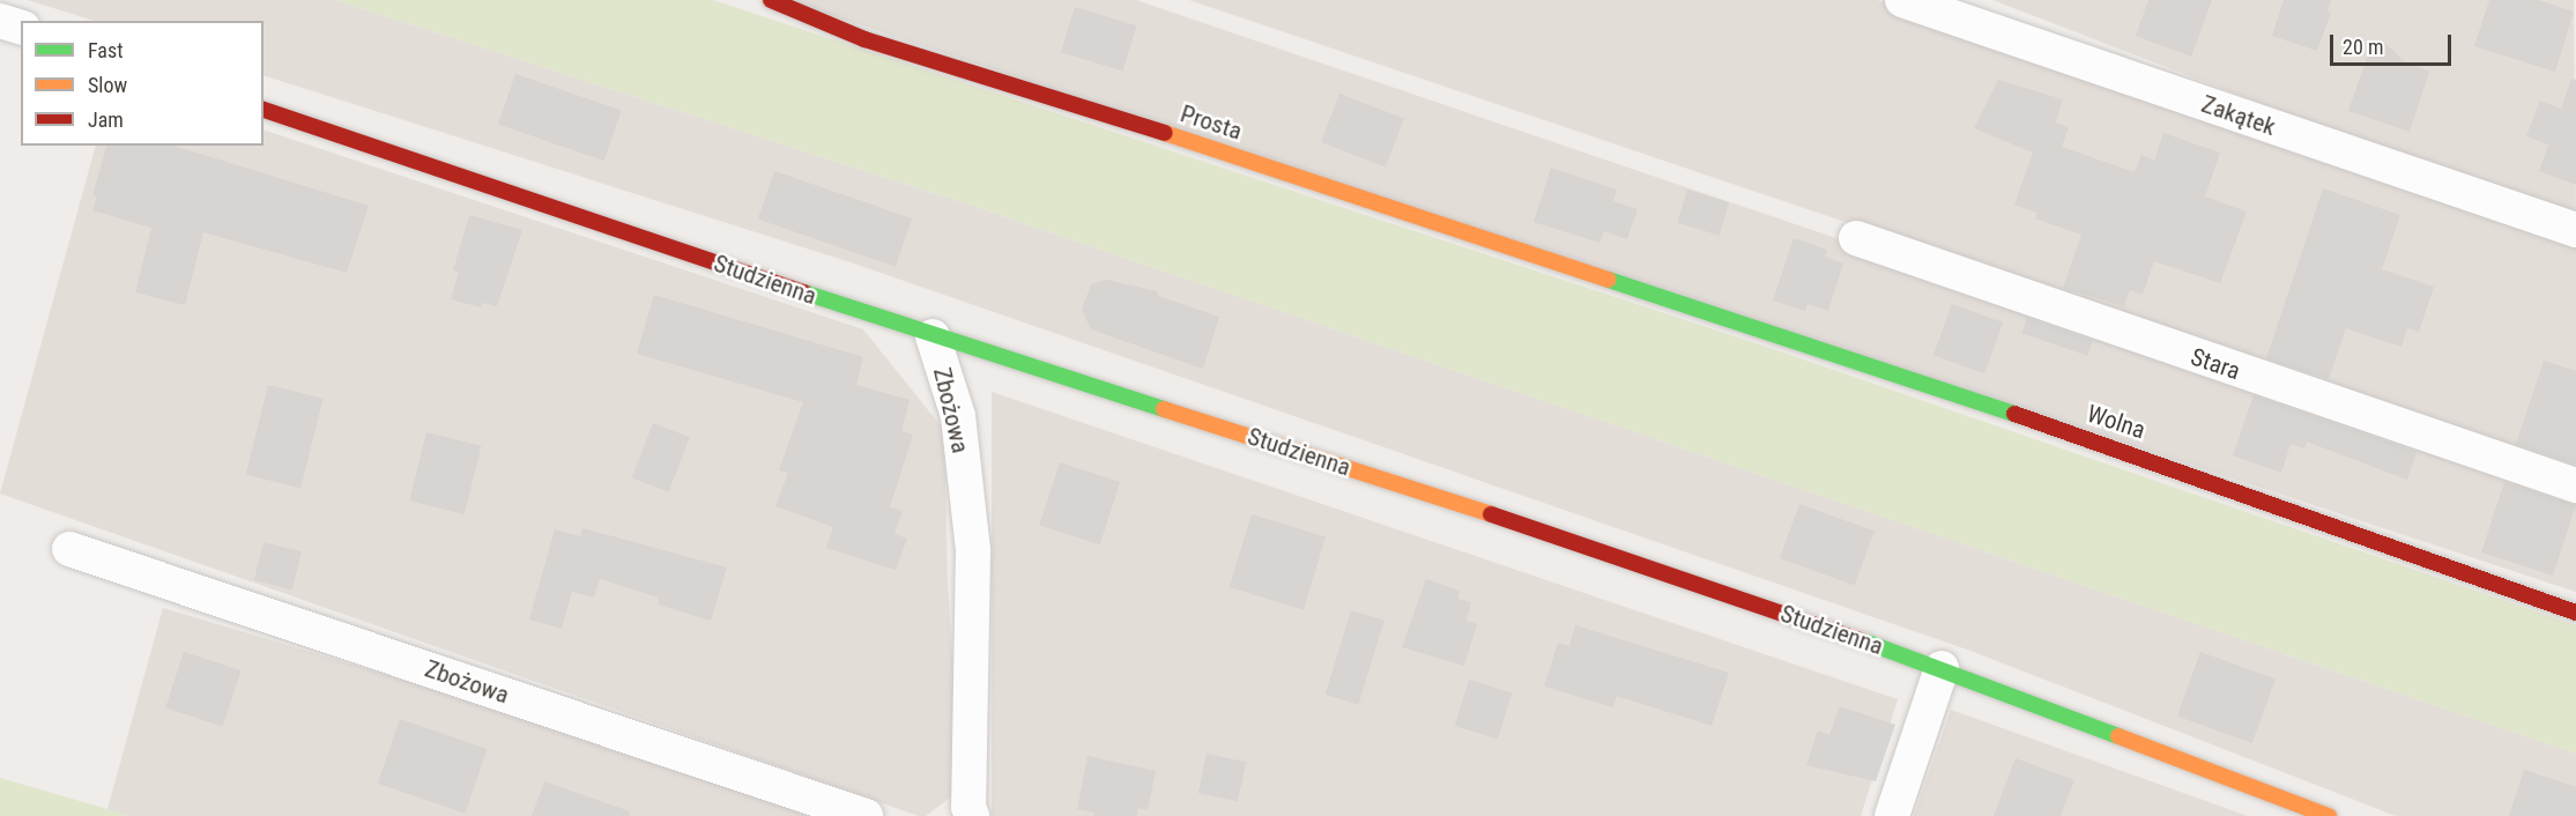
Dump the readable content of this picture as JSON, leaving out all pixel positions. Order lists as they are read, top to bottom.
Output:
{
  "streets": {
    "street": [
      "Zakątek",
      "Prosta",
      "Studzienna",
      "Stara",
      "Zbożowa",
      "Wolna"
    ]
  },
  "crossings": [
    ["Prosta", "Wolna"],
    ["Studzienna", "Zbożowa"]
  ],
  "legend": ["Fast", "Slow", "Jam"],
  "scale_bar": "20 m"
}
